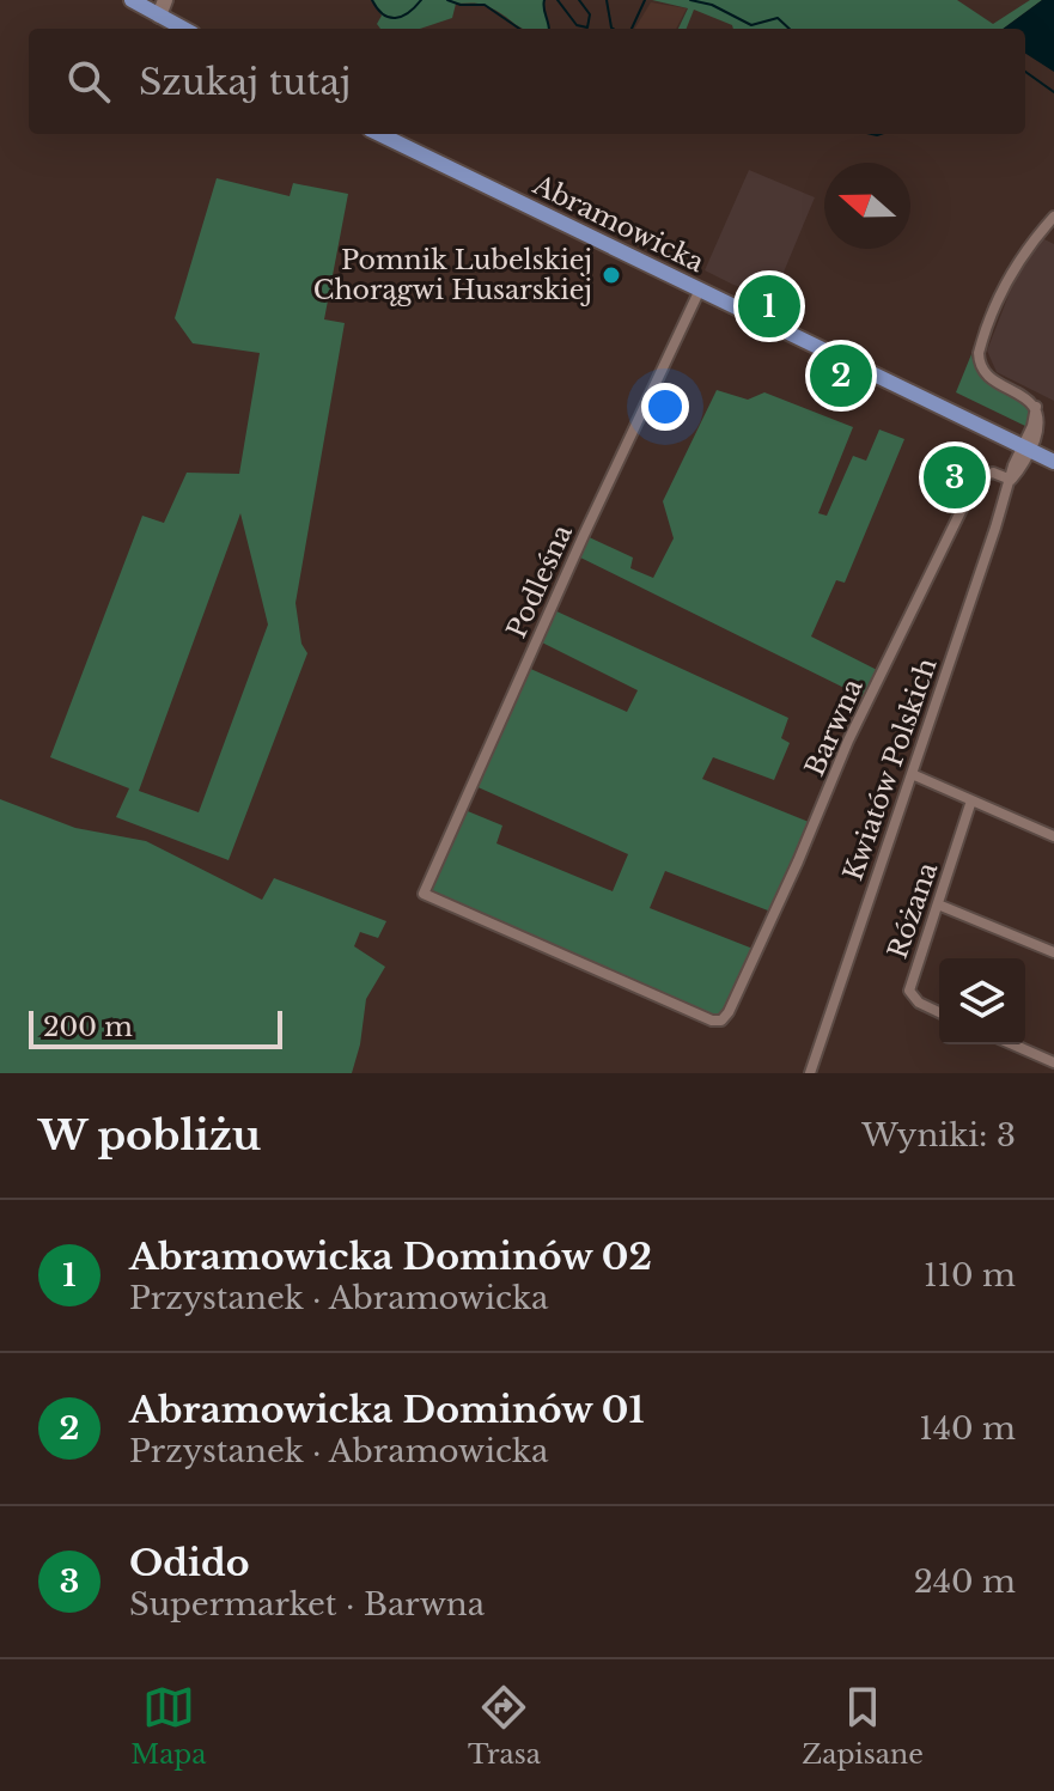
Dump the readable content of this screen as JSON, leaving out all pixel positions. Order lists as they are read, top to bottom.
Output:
{
  "streets": {
    "main road": ["Abramowicka"],
    "street": [
      "Podleśna",
      "Barwna",
      "Kwiatów Polskich",
      "Różana"
    ]
  },
  "crossings": [
    ["Abramowicka", "Podleśna"],
    ["Abramowicka", "Kwiatów Polskich"],
    ["Podleśna", "Barwna"],
    ["Barwna", "Kwiatów Polskich"]
  ],
  "places": ["Pomnik Lubelskiej Chorągwi Husarskiej"],
  "scale_bar": "200 m",
  "north": "left",
  "page": {
    "search": "Szukaj tutaj",
    "pins": ["1", "2", "3"],
    "scale": "200 m",
    "heading": ["W pobliżu", "Wyniki: 3"],
    "list": [
      {
        "mark": "1",
        "name": "Abramowicka Dominów 02",
        "note": "Przystanek · Abramowicka",
        "value": "110 m"
      },
      {
        "mark": "2",
        "name": "Abramowicka Dominów 01",
        "note": "Przystanek · Abramowicka",
        "value": "140 m"
      },
      {
        "mark": "3",
        "name": "Odido",
        "note": "Supermarket · Barwna",
        "value": "240 m"
      }
    ],
    "nav": ["Mapa", "Trasa", "Zapisane"]
  }
}
